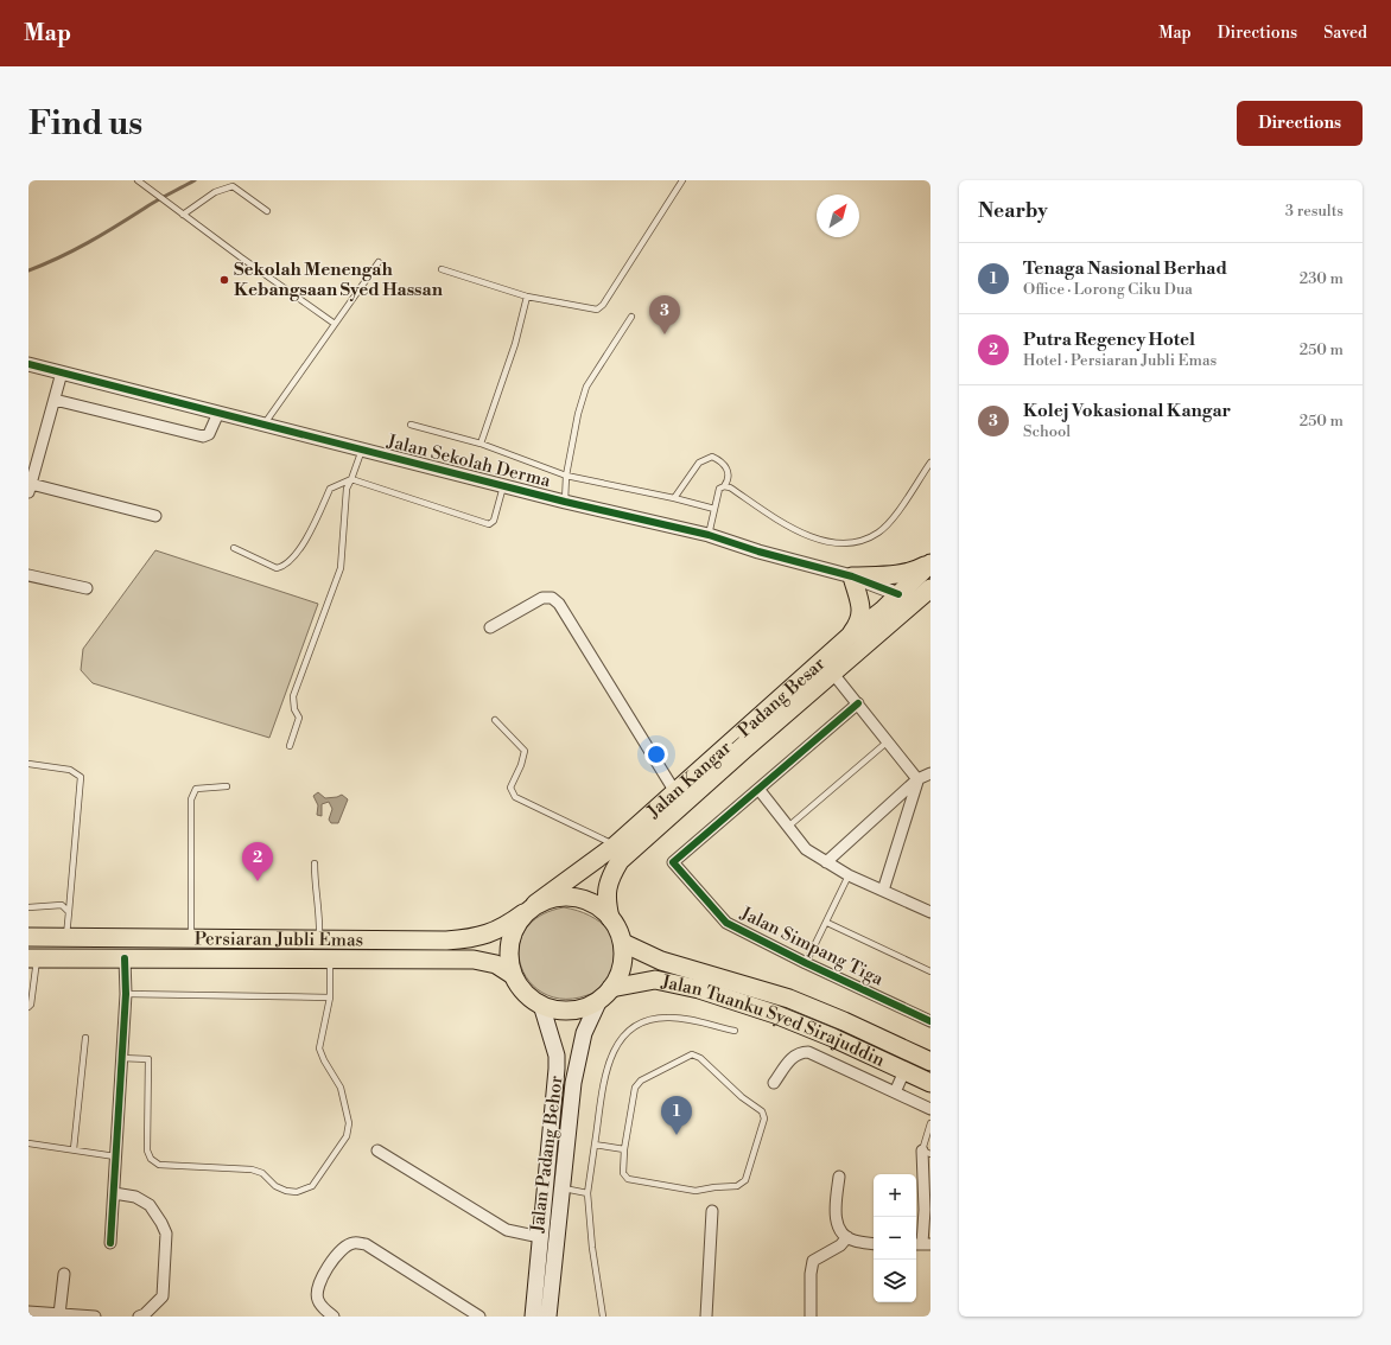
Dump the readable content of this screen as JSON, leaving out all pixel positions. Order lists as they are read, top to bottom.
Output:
{
  "streets": {
    "main road": [
      "Jalan Kangar – Padang Besar",
      "Persiaran Jubli Emas",
      "Jalan Tuanku Syed Sirajuddin",
      "Jalan Padang Behor"
    ],
    "street": ["Jalan Sekolah Derma", "Jalan Simpang Tiga"]
  },
  "crossings": [
    ["Jalan Sekolah Derma", "Jalan Kangar – Padang Besar"],
    ["Jalan Kangar – Padang Besar", "Persiaran Jubli Emas"],
    ["Jalan Kangar – Padang Besar", "Jalan Tuanku Syed Sirajuddin"],
    ["Jalan Kangar – Padang Besar", "Jalan Padang Behor"],
    ["Persiaran Jubli Emas", "Jalan Tuanku Syed Sirajuddin"],
    ["Persiaran Jubli Emas", "Jalan Padang Behor"],
    ["Jalan Tuanku Syed Sirajuddin", "Jalan Padang Behor"]
  ],
  "places": ["Sekolah Menengah Kebangsaan Syed Hassan"],
  "north": "top right",
  "page": {
    "header": "Map",
    "nav": ["Map", "Directions", "Saved"],
    "buttons": "Directions",
    "title": "Find us",
    "heading": ["Nearby", "3 results"],
    "list": [
      {
        "mark": "1",
        "name": "Tenaga Nasional Berhad",
        "note": "Office · Lorong Ciku Dua",
        "value": "230 m"
      },
      {
        "mark": "2",
        "name": "Putra Regency Hotel",
        "note": "Hotel · Persiaran Jubli Emas",
        "value": "250 m"
      },
      {
        "mark": "3",
        "name": "Kolej Vokasional Kangar",
        "note": "School",
        "value": "250 m"
      }
    ],
    "pins": ["3", "2", "1"],
    "map_buttons": ["+", "−"]
  }
}
